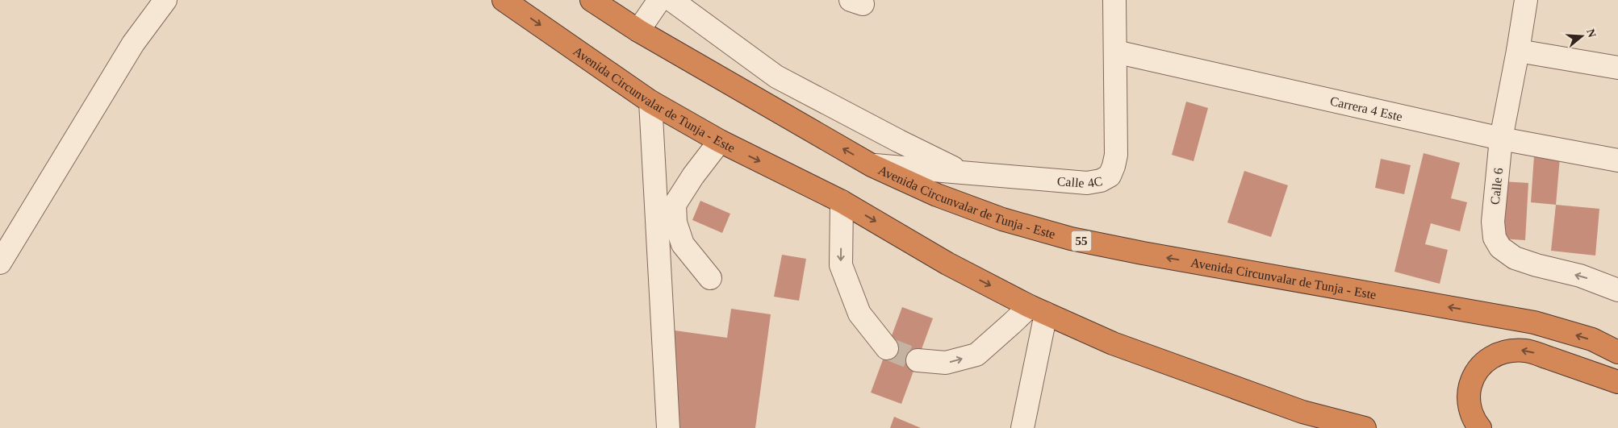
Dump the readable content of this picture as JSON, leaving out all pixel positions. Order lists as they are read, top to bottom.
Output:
{
  "streets": {
    "highway": ["Avenida Circunvalar de Tunja - Este", "55"],
    "street": ["Carrera 4 Este", "Calle 4C", "Calle 6"]
  },
  "crossings": [
    ["Avenida Circunvalar de Tunja - Este", "Calle 4C"],
    ["Carrera 4 Este", "Calle 4C"],
    ["Carrera 4 Este", "Calle 6"]
  ],
  "one_way": ["Calle 6"],
  "north": "right"
}
